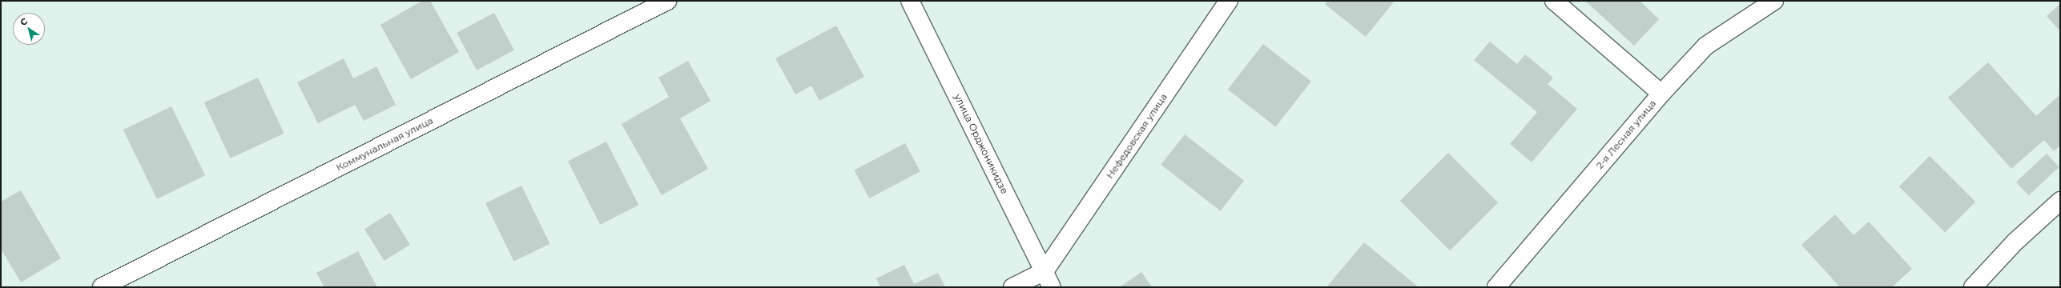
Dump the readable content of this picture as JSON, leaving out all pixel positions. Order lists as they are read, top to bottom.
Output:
{
  "streets": {
    "street": [
      "2-я Лесная улица",
      "Нефедовская улица",
      "Коммунальная улица",
      "улица Орджоникидзе"
    ]
  },
  "crossings": [
    ["Нефедовская улица", "улица Орджоникидзе"]
  ],
  "north": "top left"
}
